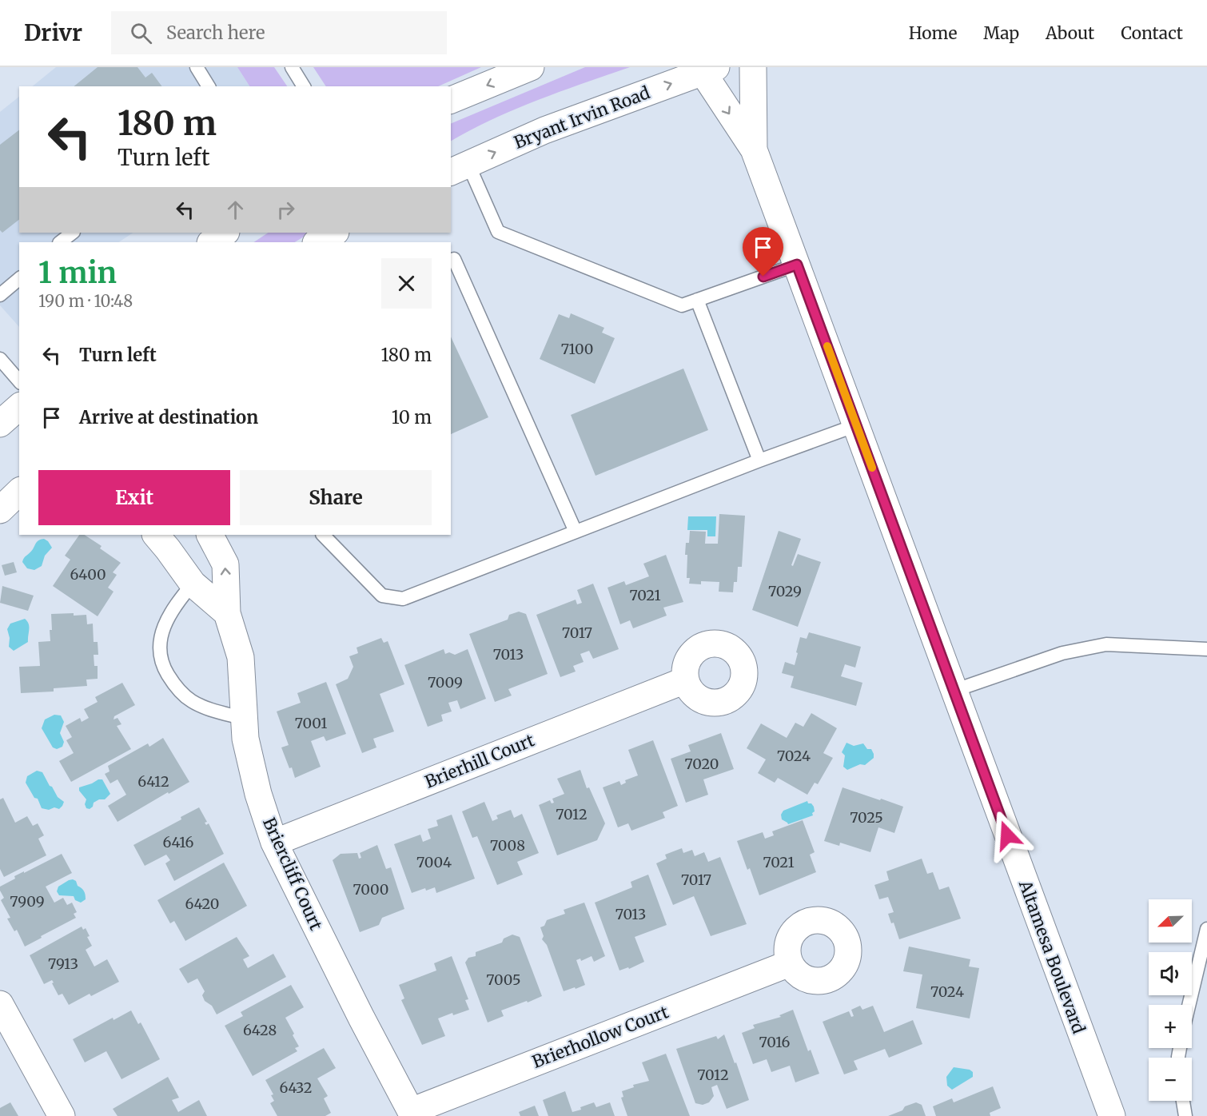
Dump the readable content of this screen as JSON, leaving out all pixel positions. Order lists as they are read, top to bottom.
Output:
{
  "streets": {
    "street": [
      "Bryant Irvin Road",
      "Brierhill Court",
      "Briercliff Court",
      "Altamesa Boulevard",
      "Brierhollow Court"
    ]
  },
  "crossings": [
    ["Bryant Irvin Road", "Altamesa Boulevard"],
    ["Brierhill Court", "Briercliff Court"],
    ["Briercliff Court", "Brierhollow Court"]
  ],
  "house_numbers": [
    "7100",
    "6400",
    "7029",
    "7021",
    "7017",
    "7013",
    "7009",
    "7001",
    "7024",
    "7020",
    "6412",
    "7012",
    "7025",
    "6416",
    "7008",
    "7004",
    "7021",
    "7017",
    "7000",
    "7909",
    "6420",
    "7013",
    "7913",
    "7005",
    "7024",
    "6428",
    "7016",
    "7012",
    "6432"
  ],
  "north": "bottom left",
  "page": {
    "header": "Drivr",
    "search": "Search here",
    "nav": [
      "Home",
      "Map",
      "About",
      "Contact"
    ],
    "turn": ["180 m", "Turn left"],
    "heading": ["1 min", "190 m · 10:48"],
    "list": [
      {
        "name": "Turn left",
        "value": "180 m"
      },
      {
        "name": "Arrive at destination",
        "value": "10 m"
      }
    ],
    "buttons": ["Exit", "Share"],
    "map_buttons": ["+", "−"]
  }
}
